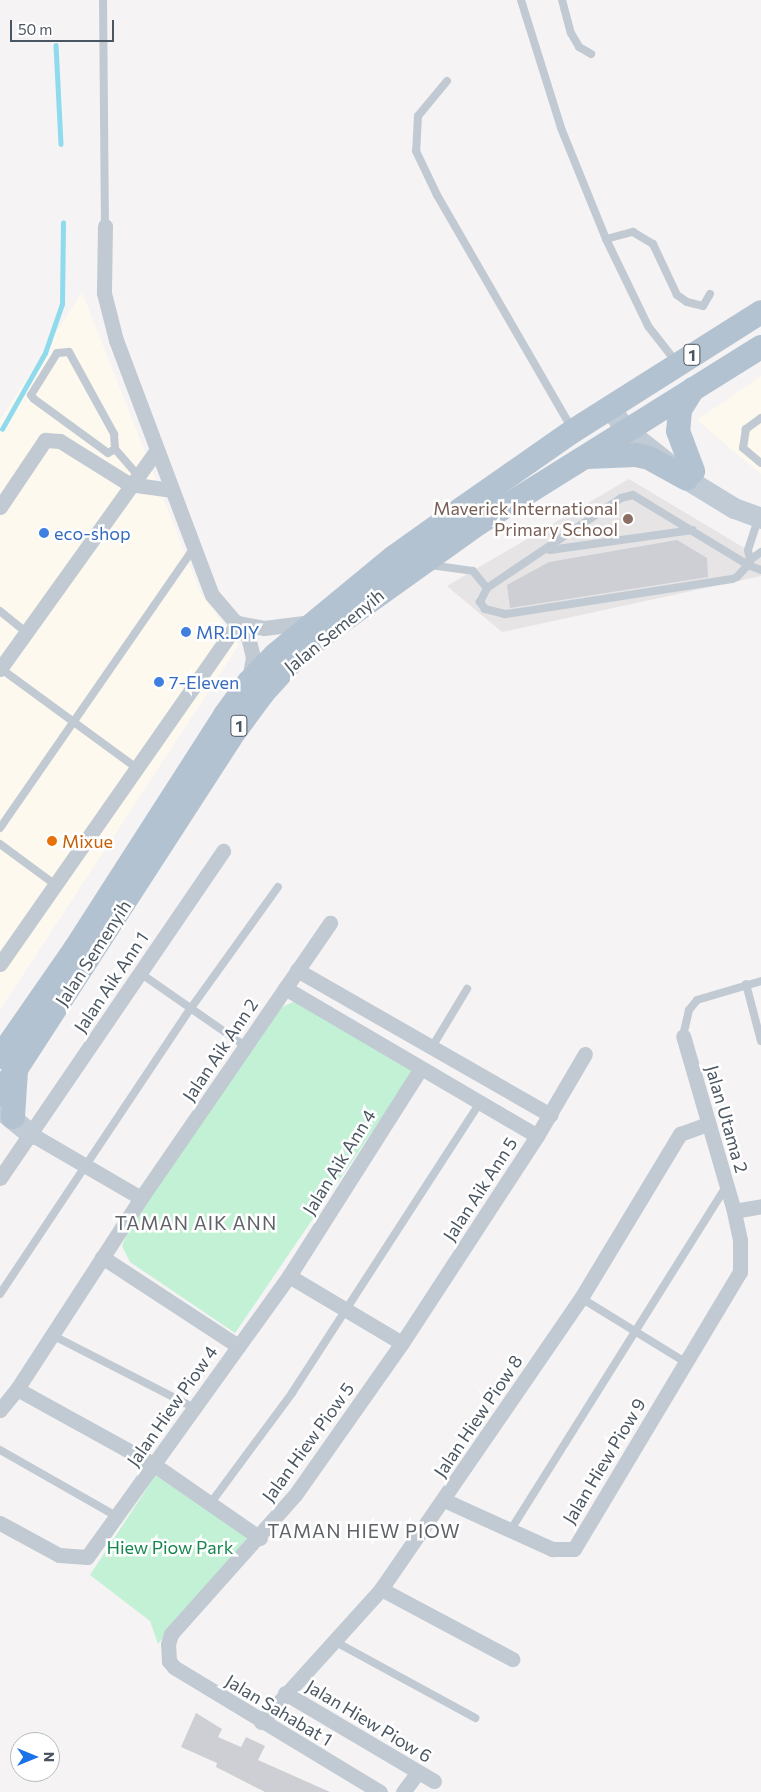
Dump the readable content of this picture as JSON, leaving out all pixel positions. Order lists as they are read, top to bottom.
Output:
{
  "streets": {
    "main road": ["1", "Jalan Semenyih"],
    "street": [
      "Jalan Aik Ann 1",
      "Jalan Aik Ann 2",
      "Jalan Utama 2",
      "Jalan Aik Ann 4",
      "Jalan Aik Ann 5",
      "Jalan Hiew Piow 4",
      "Jalan Hiew Piow 8",
      "Jalan Hiew Piow 5",
      "Jalan Hiew Piow 9",
      "Jalan Sahabat 1",
      "Jalan Hiew Piow 6"
    ]
  },
  "crossings": [
    ["Jalan Utama 2", "Jalan Hiew Piow 8"],
    ["Jalan Utama 2", "Jalan Hiew Piow 9"],
    ["Jalan Aik Ann 4", "Jalan Hiew Piow 4"],
    ["Jalan Aik Ann 5", "Jalan Hiew Piow 5"],
    ["Jalan Hiew Piow 8", "Jalan Hiew Piow 9"],
    ["Jalan Hiew Piow 8", "Jalan Sahabat 1"],
    ["Jalan Hiew Piow 8", "Jalan Hiew Piow 6"],
    ["Jalan Hiew Piow 5", "Jalan Sahabat 1"]
  ],
  "districts": ["TAMAN AIK ANN", "TAMAN HIEW PIOW"],
  "parks": ["Hiew Piow Park"],
  "places": [
    "Maverick International Primary School",
    "eco-shop",
    "MR.DIY",
    "7-Eleven",
    "Mixue"
  ],
  "scale_bar": "50 m",
  "north": "right"
}
